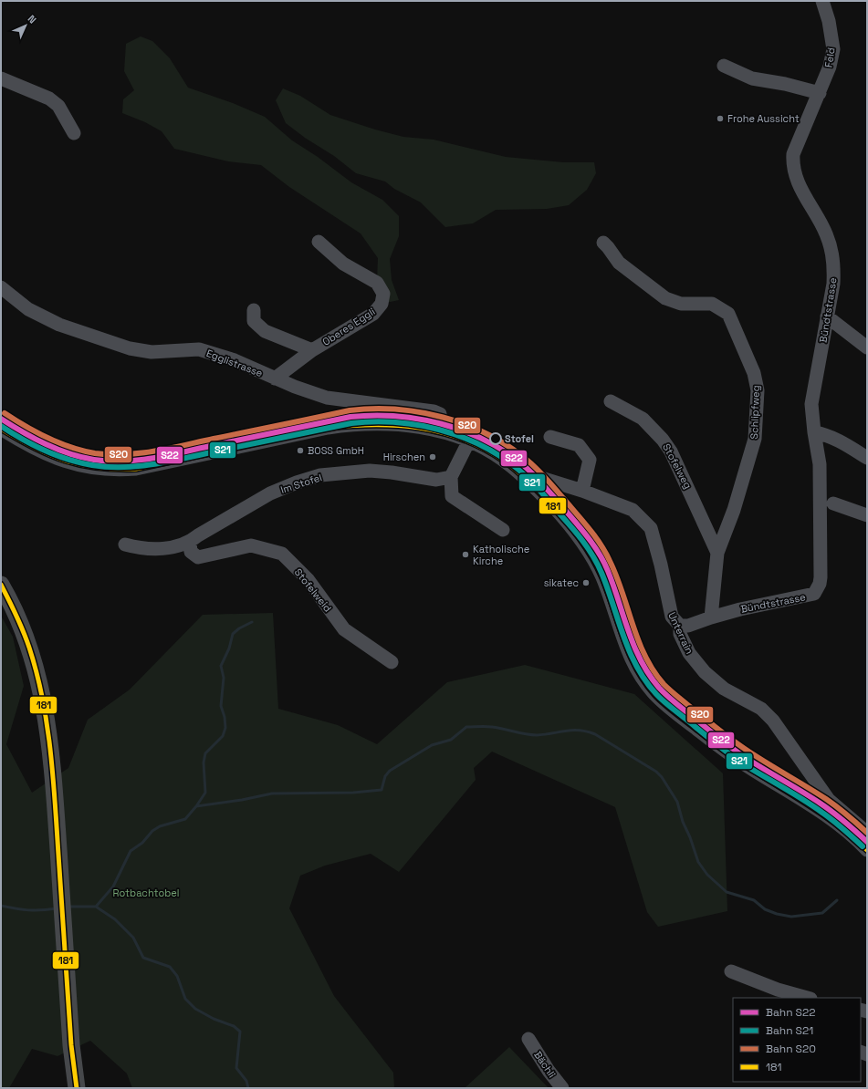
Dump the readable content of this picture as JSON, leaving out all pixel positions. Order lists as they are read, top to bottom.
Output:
{
  "streets": {
    "street": [
      "Feld",
      "Bündtstrasse",
      "Oberes Eggli",
      "Egglistrasse",
      "Schlipfweg",
      "Stofelweg",
      "Im Stofel",
      "Stofelweid",
      "Unterrain",
      "Bächli"
    ]
  },
  "crossings": [
    ["Feld", "Bündtstrasse"],
    ["Bündtstrasse", "Schlipfweg"],
    ["Bündtstrasse", "Unterrain"],
    ["Oberes Eggli", "Egglistrasse"],
    ["Schlipfweg", "Stofelweg"],
    ["Im Stofel", "Stofelweid"]
  ],
  "parks": ["Rotbachtobel"],
  "places": [
    "Frohe Aussicht",
    "Stofel",
    "BOSS GmbH",
    "Hirschen",
    "Katholische Kirche",
    "sikatec"
  ],
  "lines": [
    "rail line S20",
    "rail line S22",
    "rail line S21",
    "transit line 181"
  ],
  "legend": [
    "Bahn S22",
    "Bahn S21",
    "Bahn S20",
    "181"
  ],
  "north": "top right"
}
